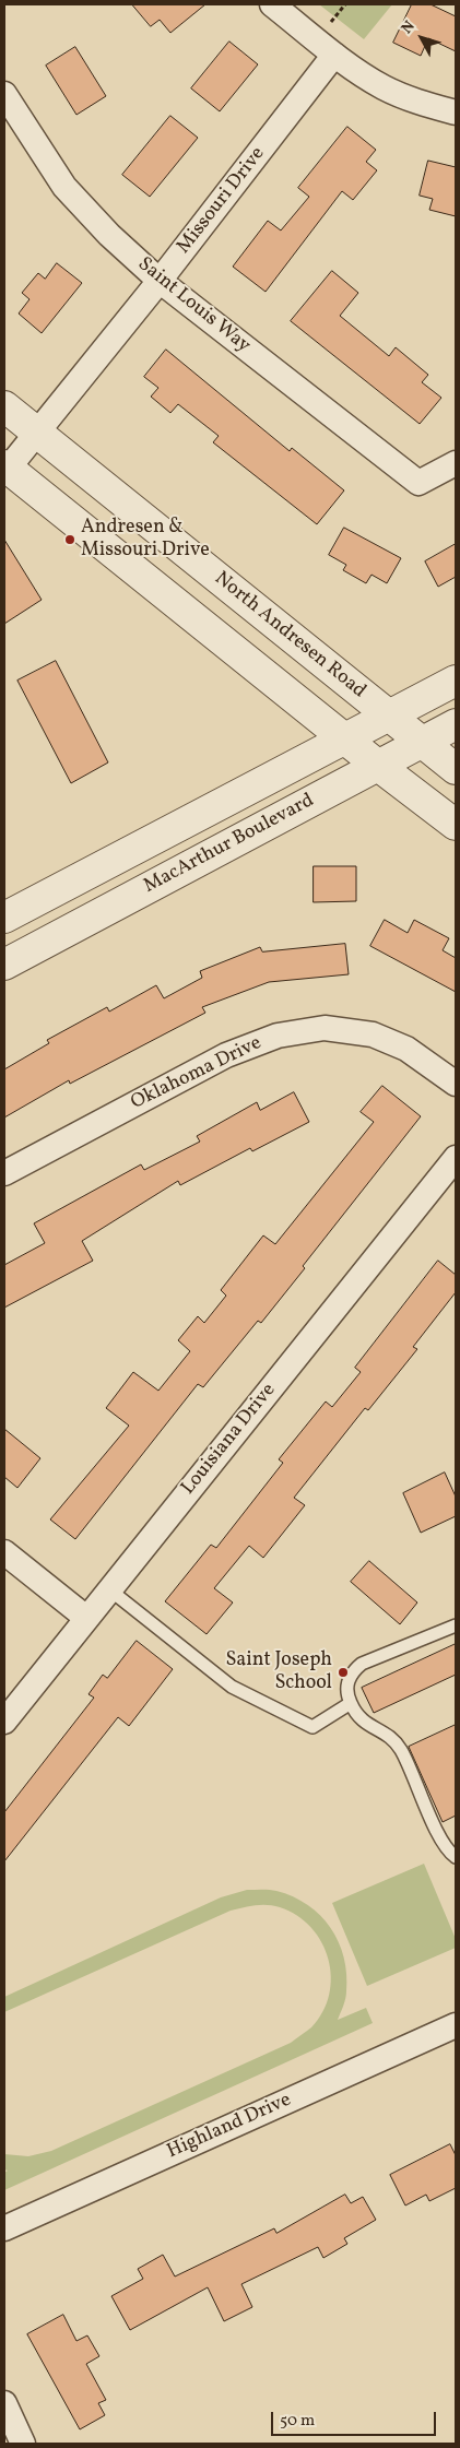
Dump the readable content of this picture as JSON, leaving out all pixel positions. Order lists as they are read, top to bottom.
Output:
{
  "streets": {
    "street": [
      "Missouri Drive",
      "Saint Louis Way",
      "North Andresen Road",
      "MacArthur Boulevard",
      "Oklahoma Drive",
      "Louisiana Drive",
      "Highland Drive"
    ]
  },
  "crossings": [
    ["Missouri Drive", "Saint Louis Way"],
    ["Missouri Drive", "North Andresen Road"],
    ["North Andresen Road", "MacArthur Boulevard"]
  ],
  "places": ["Andresen & Missouri Drive", "Saint Joseph School"],
  "scale_bar": "50 m",
  "north": "top left"
}
